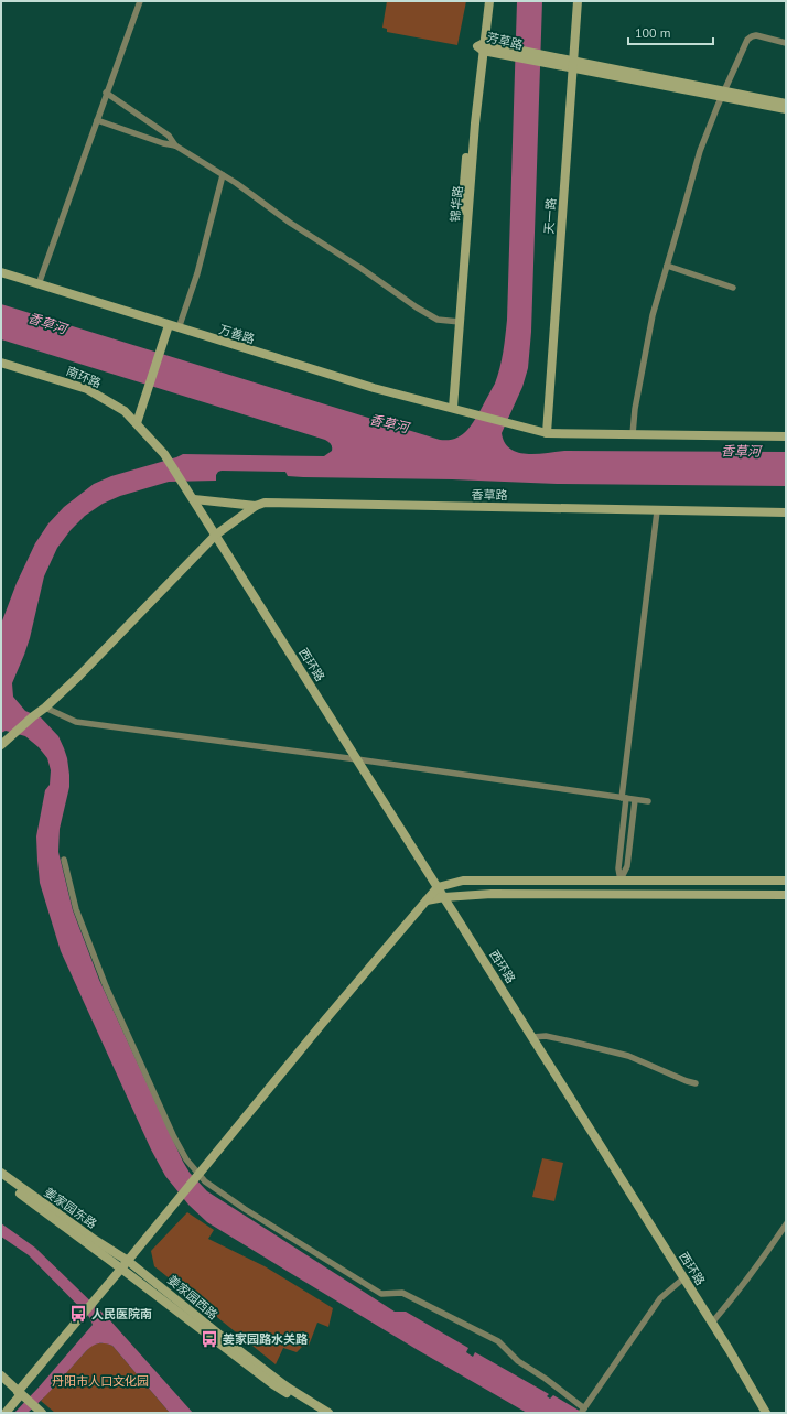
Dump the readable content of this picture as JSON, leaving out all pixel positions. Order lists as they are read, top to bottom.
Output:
{
  "streets": {
    "street": [
      "芳草路",
      "锦华路",
      "天一路",
      "万善路",
      "南环路",
      "香草路",
      "西环路",
      "姜家园东路",
      "姜家园西路"
    ]
  },
  "crossings": [
    ["芳草路", "锦华路"],
    ["芳草路", "天一路"],
    ["锦华路", "万善路"],
    ["天一路", "万善路"],
    ["南环路", "香草路"],
    ["姜家园东路", "姜家园西路"]
  ],
  "water": ["香草河"],
  "parks": ["丹阳市人口文化园"],
  "places": {
    "bus stop": ["人民医院南", "姜家园路水关路"]
  },
  "scale_bar": "100 m"
}
